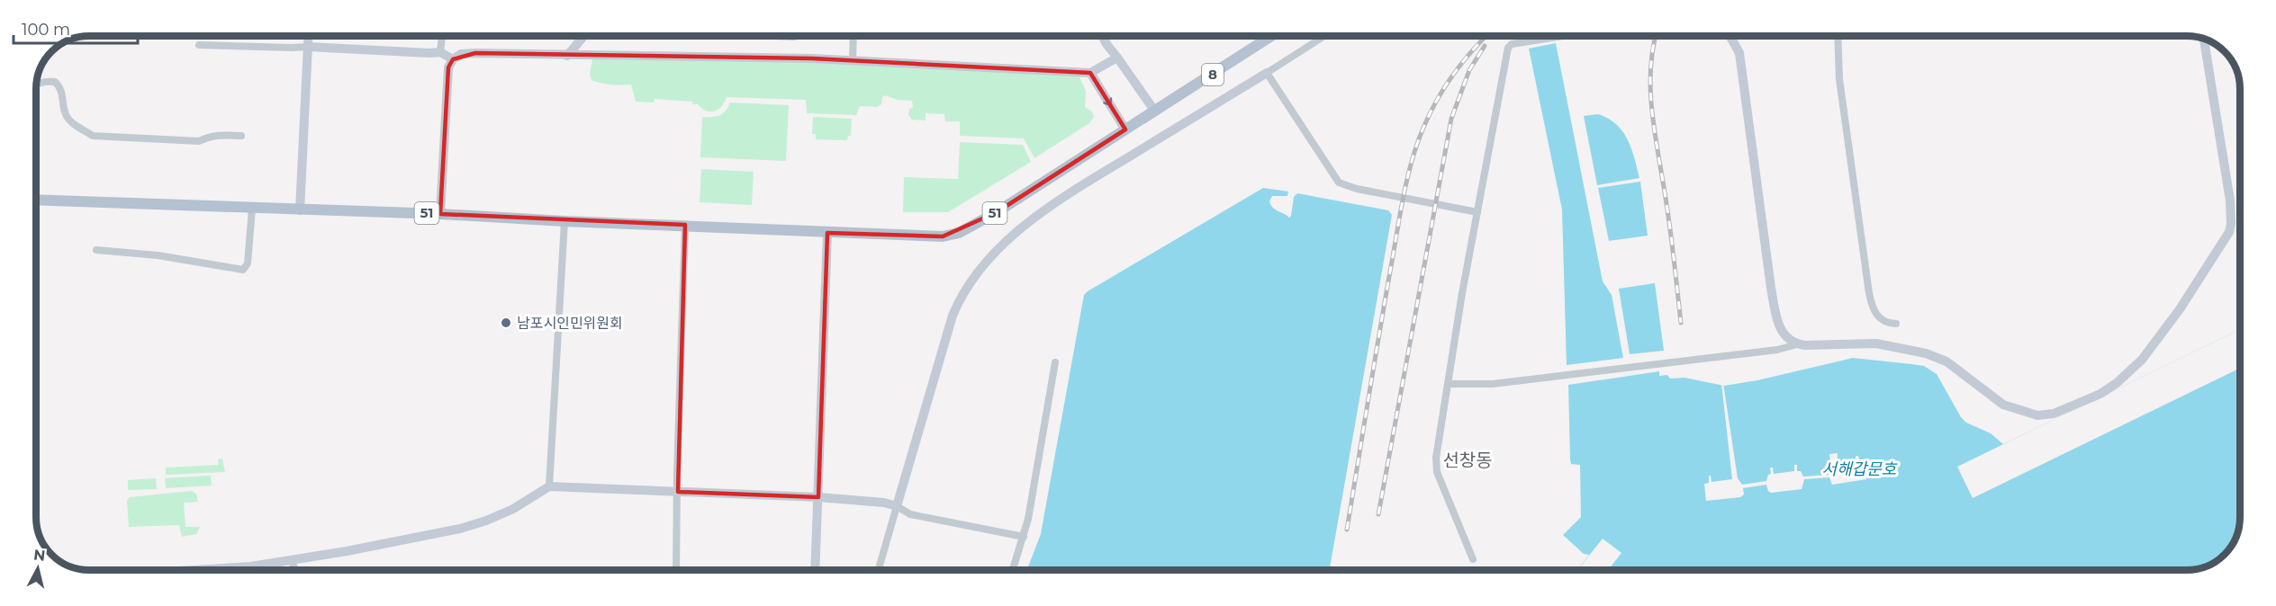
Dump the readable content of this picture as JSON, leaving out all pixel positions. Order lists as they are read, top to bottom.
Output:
{
  "streets": {
    "main road": ["8", "51"]
  },
  "crossings": [
    ["8", "51"]
  ],
  "districts": ["선창동"],
  "water": ["서해갑문호"],
  "places": ["남포시인민위원회"],
  "scale_bar": "100 m",
  "north": "top"
}
